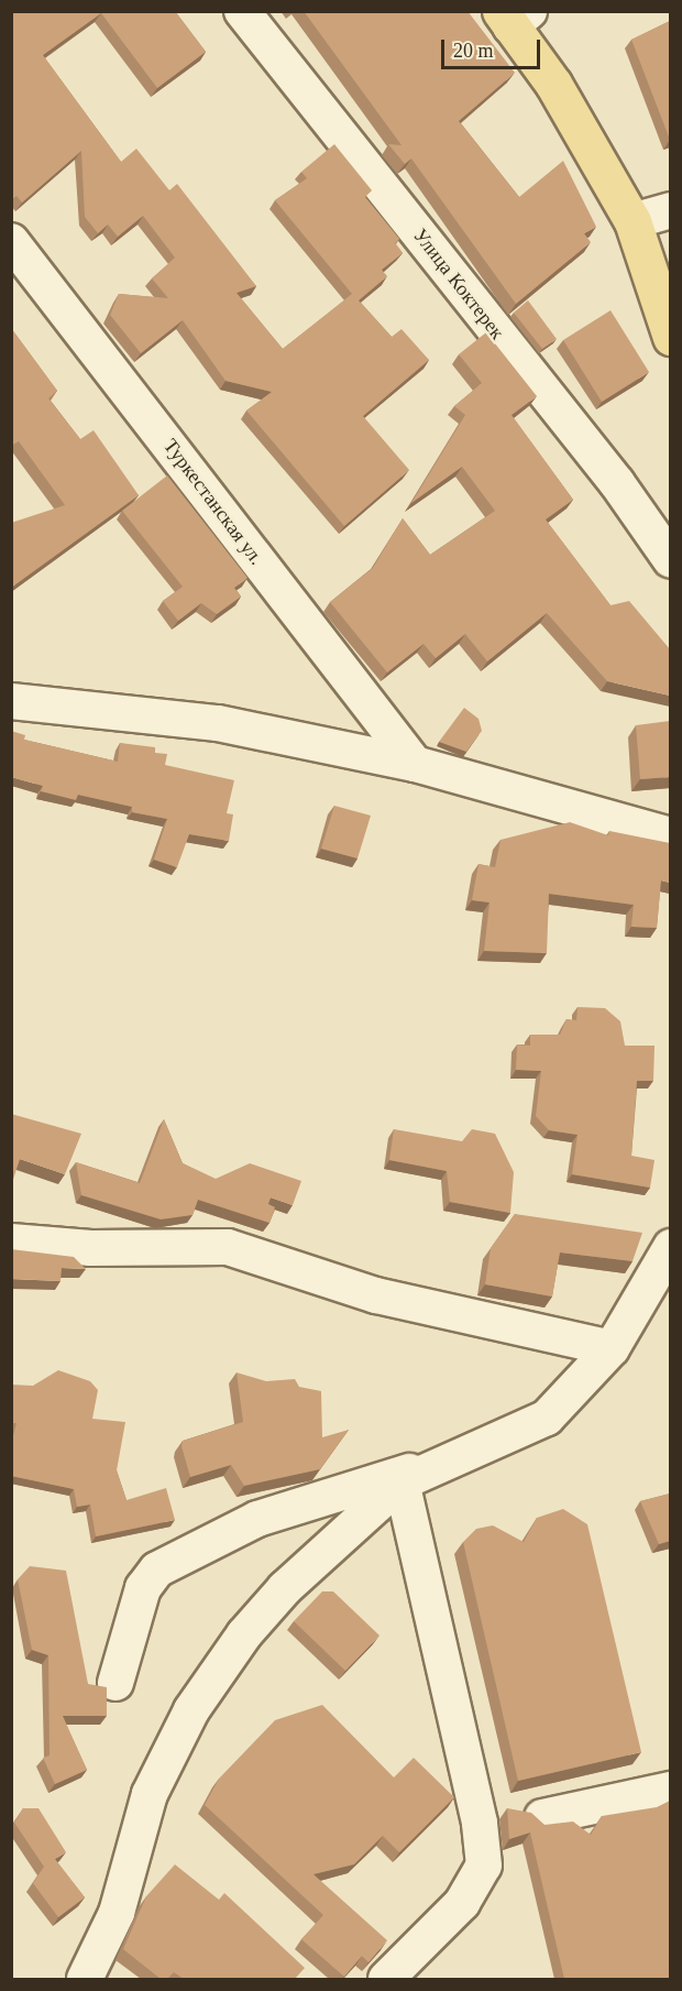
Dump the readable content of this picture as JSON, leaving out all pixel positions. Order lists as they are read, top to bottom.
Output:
{
  "streets": {
    "street": ["Улица Коктерек", "Туркестанская ул."]
  },
  "scale_bar": "20 m"
}
